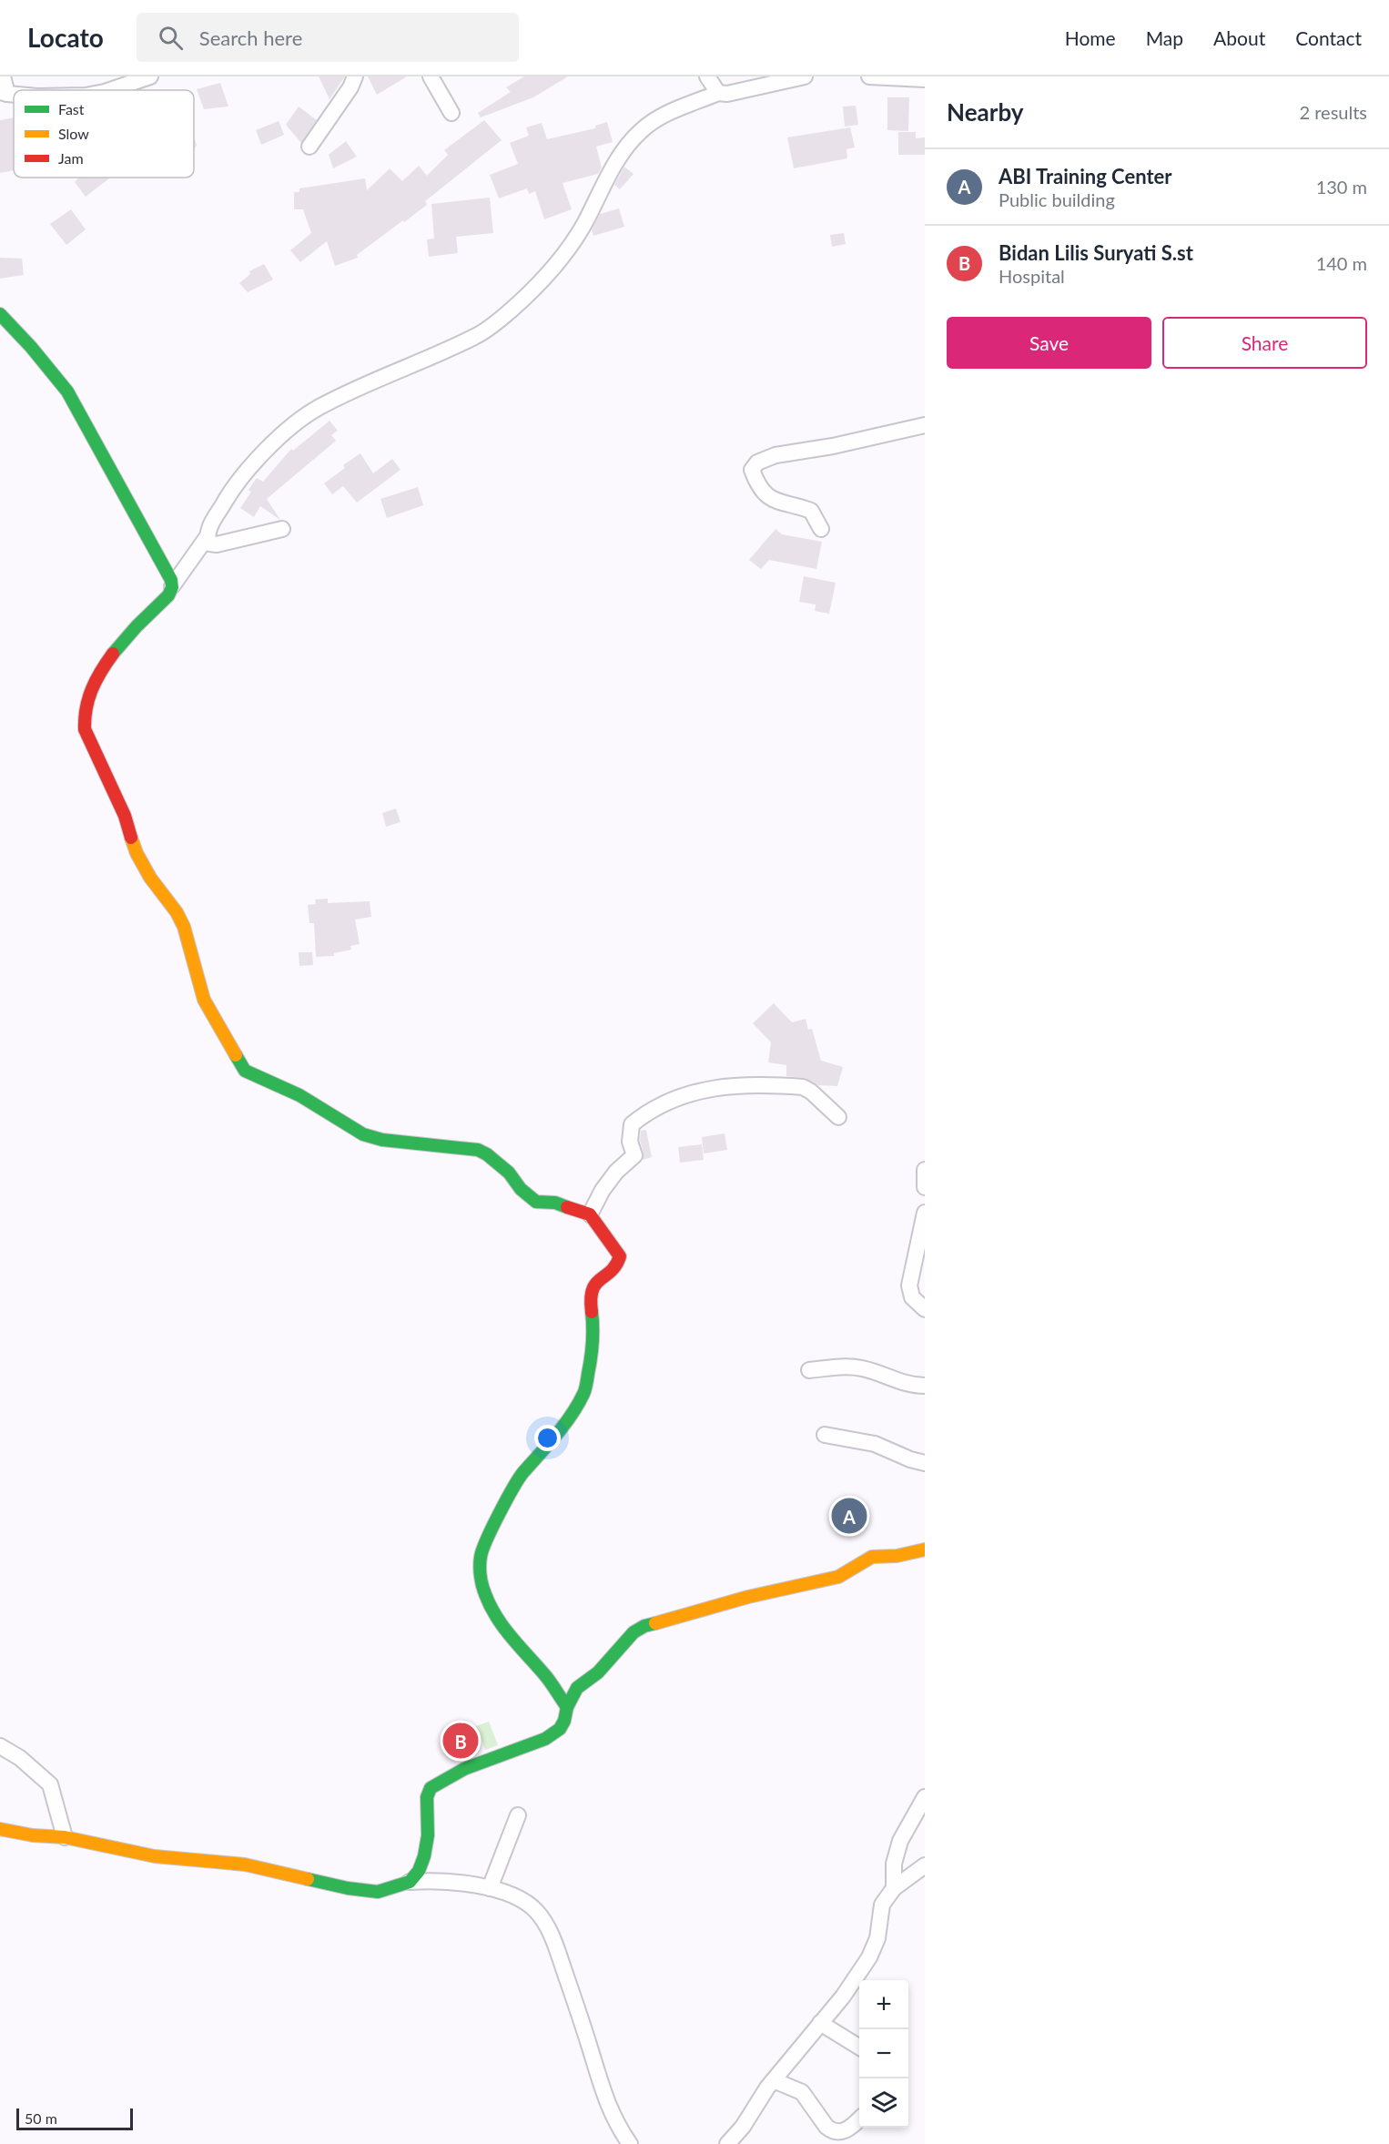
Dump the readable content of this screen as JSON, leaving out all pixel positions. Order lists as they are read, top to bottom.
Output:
{
  "legend": ["Fast", "Slow", "Jam"],
  "scale_bar": "50 m",
  "page": {
    "header": "Locato",
    "search": "Search here",
    "nav": [
      "Home",
      "Map",
      "About",
      "Contact"
    ],
    "heading": ["Nearby", "2 results"],
    "list": [
      {
        "mark": "A",
        "name": "ABI Training Center",
        "note": "Public building",
        "value": "130 m"
      },
      {
        "mark": "B",
        "name": "Bidan Lilis Suryati S.st",
        "note": "Hospital",
        "value": "140 m"
      }
    ],
    "buttons": ["Save", "Share"],
    "pins": ["A", "B"],
    "map_buttons": ["+", "−"],
    "scale": "50 m"
  }
}
